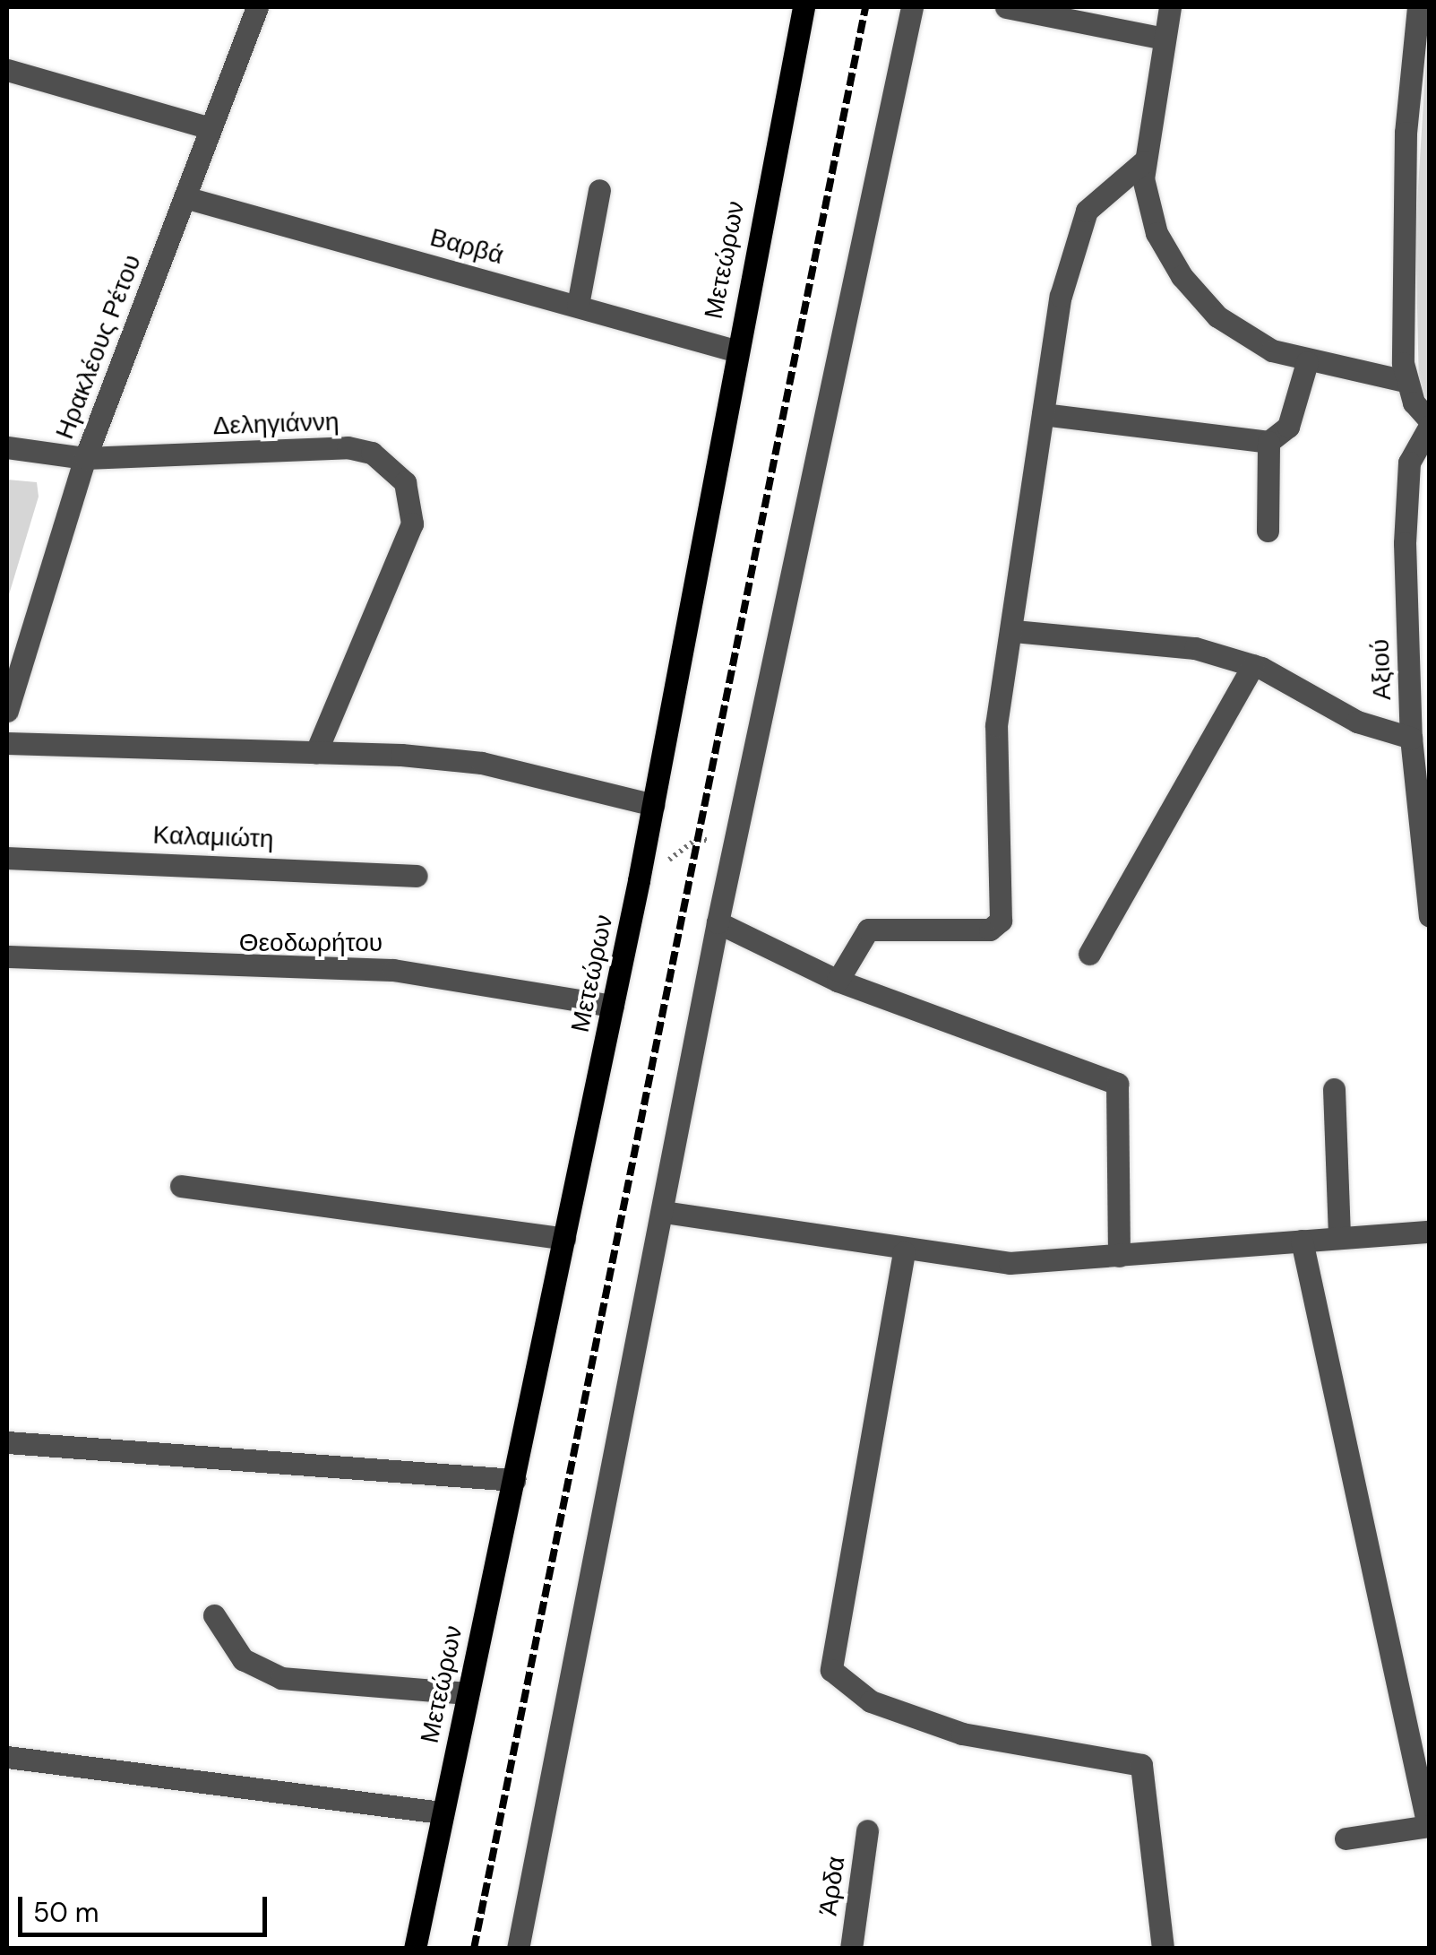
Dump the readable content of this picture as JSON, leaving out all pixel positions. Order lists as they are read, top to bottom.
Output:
{
  "streets": {
    "main road": ["Μετεώρων"],
    "street": [
      "Βαρβά",
      "Ηρακλέους Ρέτου",
      "Δεληγιάννη",
      "Αξιού",
      "Καλαμιώτη",
      "Θεοδωρήτου",
      "Άρδα"
    ]
  },
  "crossings": [
    ["Βαρβά", "Μετεώρων"],
    ["Βαρβά", "Ηρακλέους Ρέτου"],
    ["Μετεώρων", "Θεοδωρήτου"],
    ["Ηρακλέους Ρέτου", "Δεληγιάννη"]
  ],
  "scale_bar": "50 m"
}
